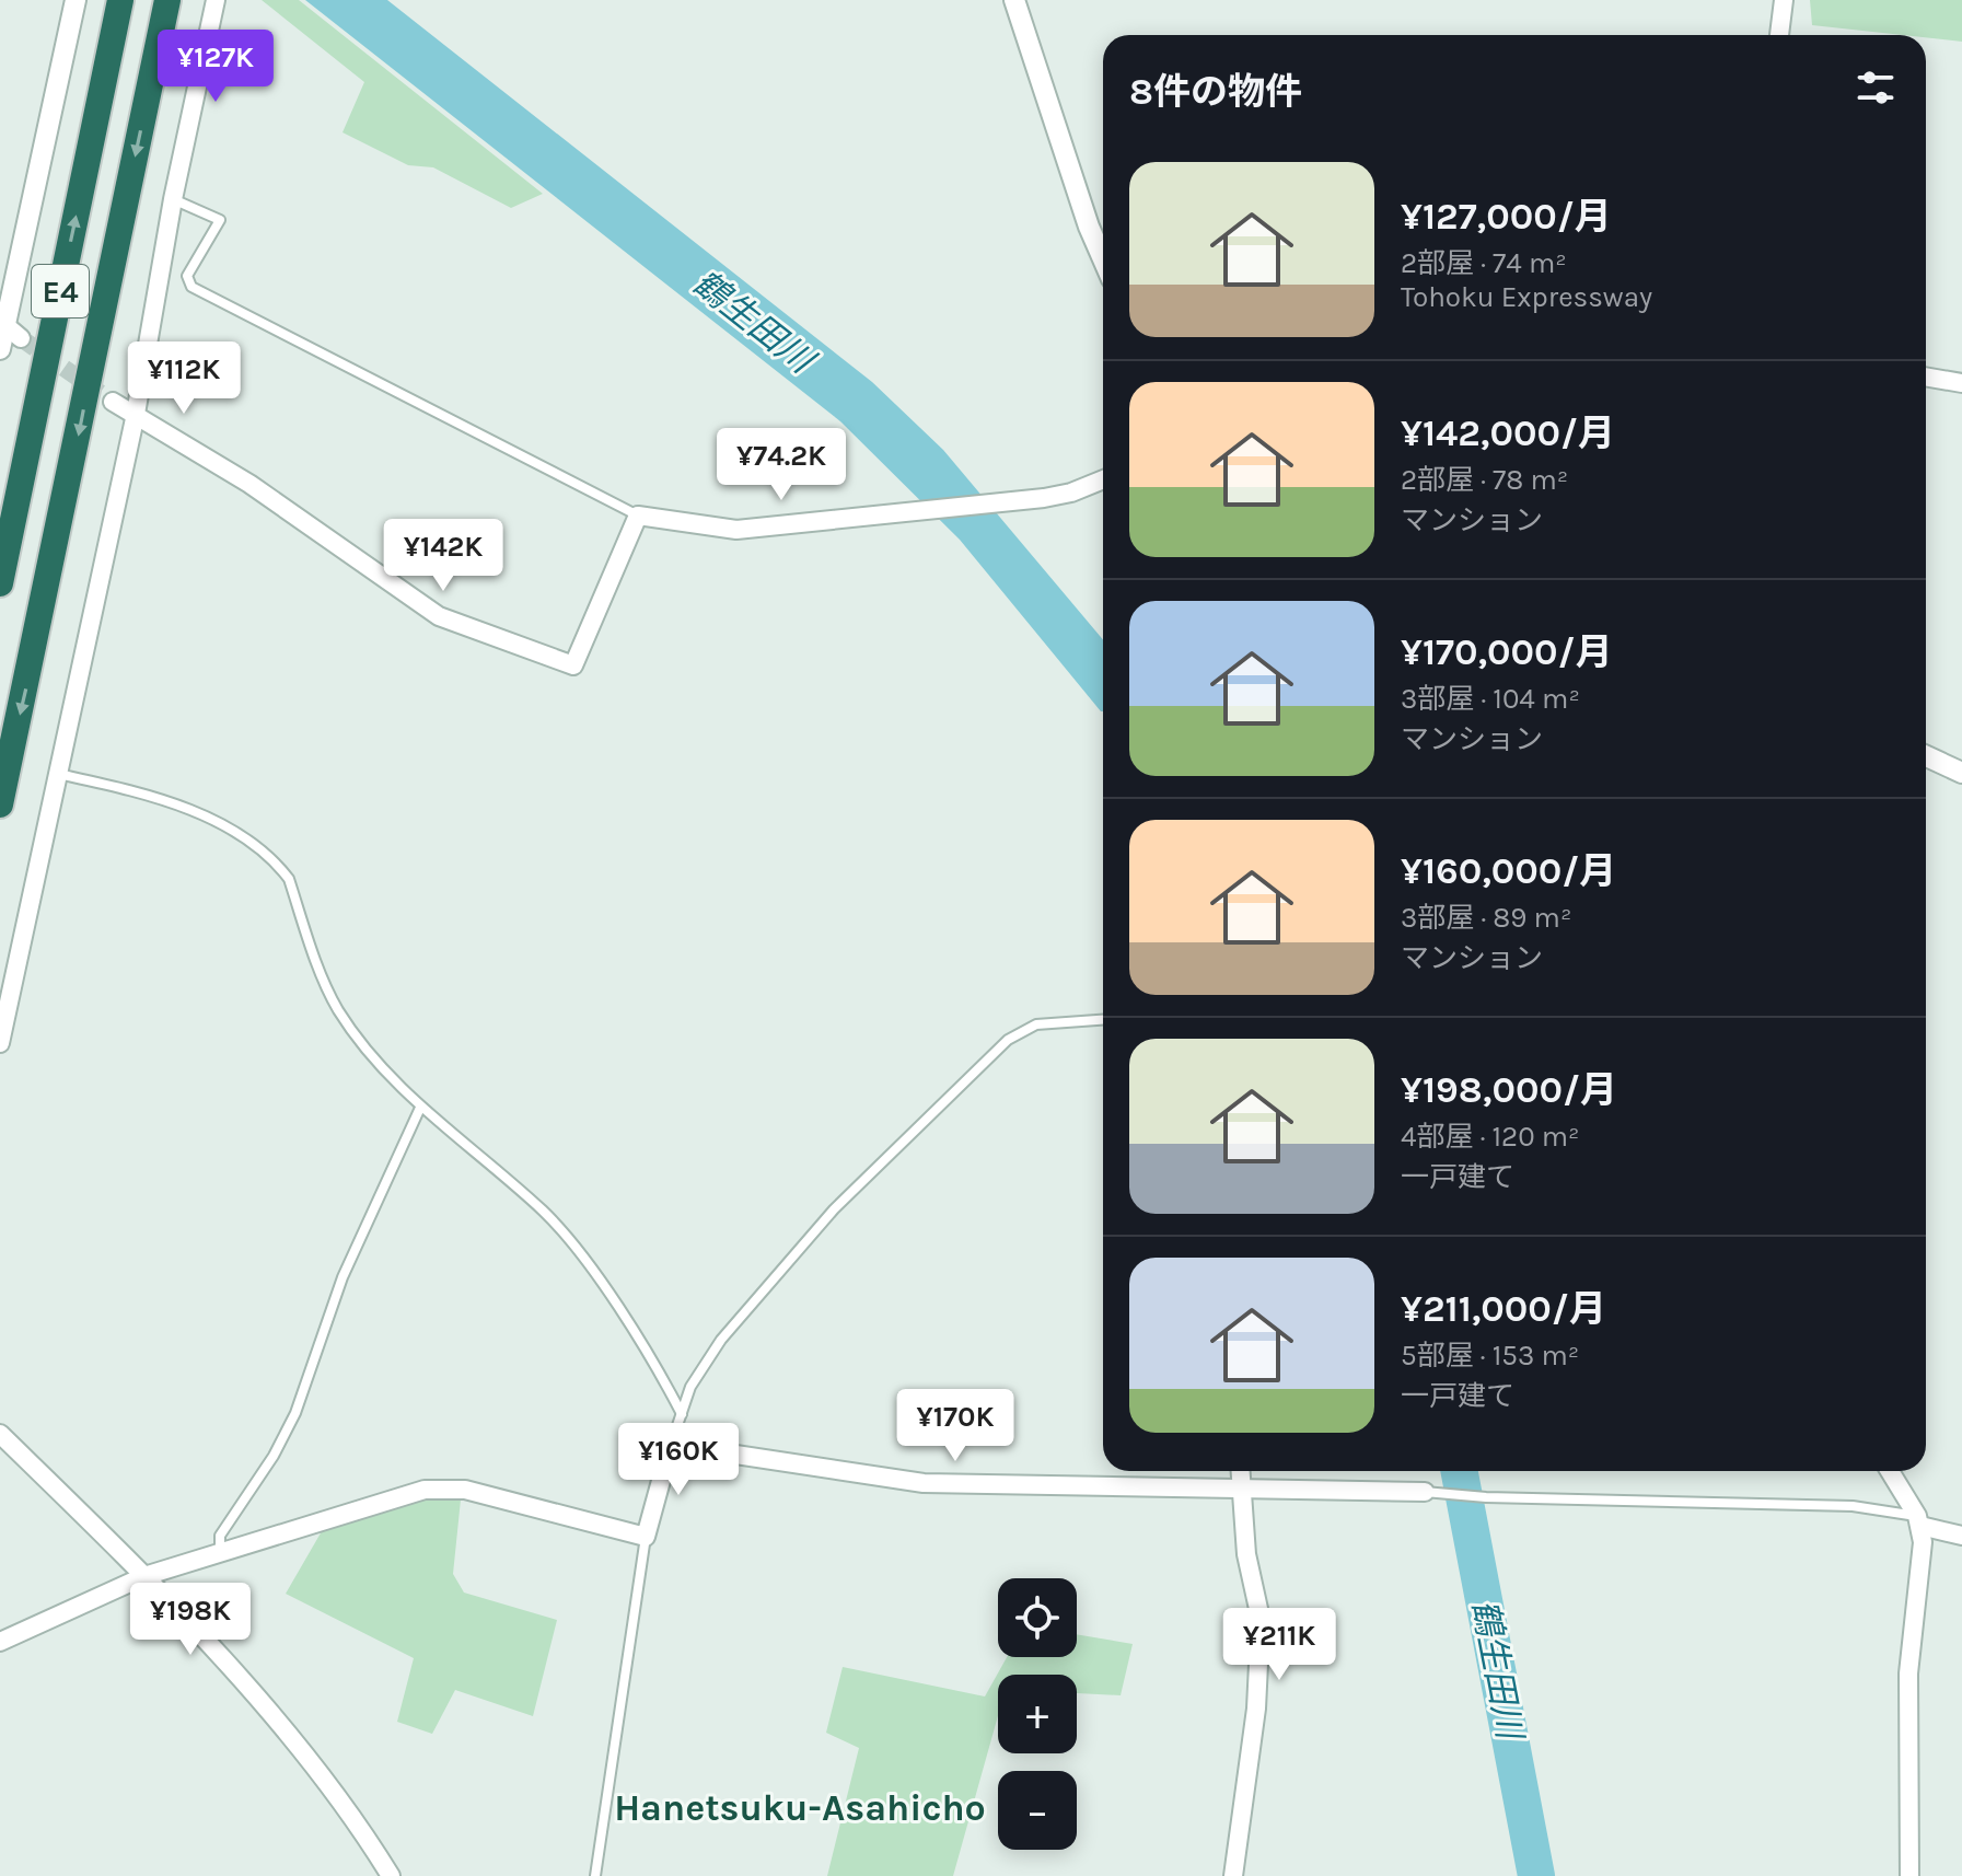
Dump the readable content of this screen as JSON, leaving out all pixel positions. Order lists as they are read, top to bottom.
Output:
{
  "streets": {
    "highway": ["E4"]
  },
  "districts": ["Hanetsuku-Asahicho"],
  "water": ["鶴生田川"],
  "page": {
    "price": [
      "¥127K",
      "¥112K",
      "¥74.2K",
      "¥142K",
      "¥170K",
      "¥160K",
      "¥198K",
      "¥211K"
    ],
    "heading": "8件の物件",
    "list": [
      {
        "name": "¥127,000/月",
        "note": "2部屋 · 74 m² · Tohoku Expressway"
      },
      {
        "name": "¥142,000/月",
        "note": "2部屋 · 78 m² · マンション"
      },
      {
        "name": "¥170,000/月",
        "note": "3部屋 · 104 m² · マンション"
      },
      {
        "name": "¥160,000/月",
        "note": "3部屋 · 89 m² · マンション"
      },
      {
        "name": "¥198,000/月",
        "note": "4部屋 · 120 m² · 一戸建て"
      },
      {
        "name": "¥211,000/月",
        "note": "5部屋 · 153 m² · 一戸建て"
      }
    ],
    "map_buttons": ["+", "−"]
  }
}
